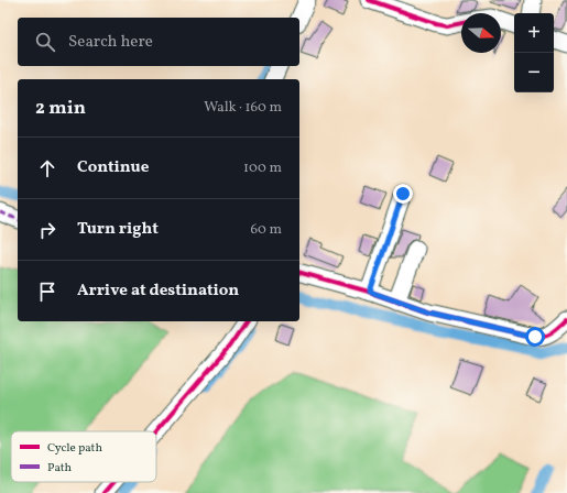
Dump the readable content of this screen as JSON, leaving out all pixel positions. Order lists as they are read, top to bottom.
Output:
{
  "legend": ["Cycle path", "Path"],
  "north": "right",
  "page": {
    "map_buttons": ["+", "−"],
    "search": "Search here",
    "heading": ["2 min", "Walk · 160 m"],
    "list": [
      ["Continue", "100 m"],
      ["Turn right", "60 m"],
      "Arrive at destination"
    ]
  }
}
